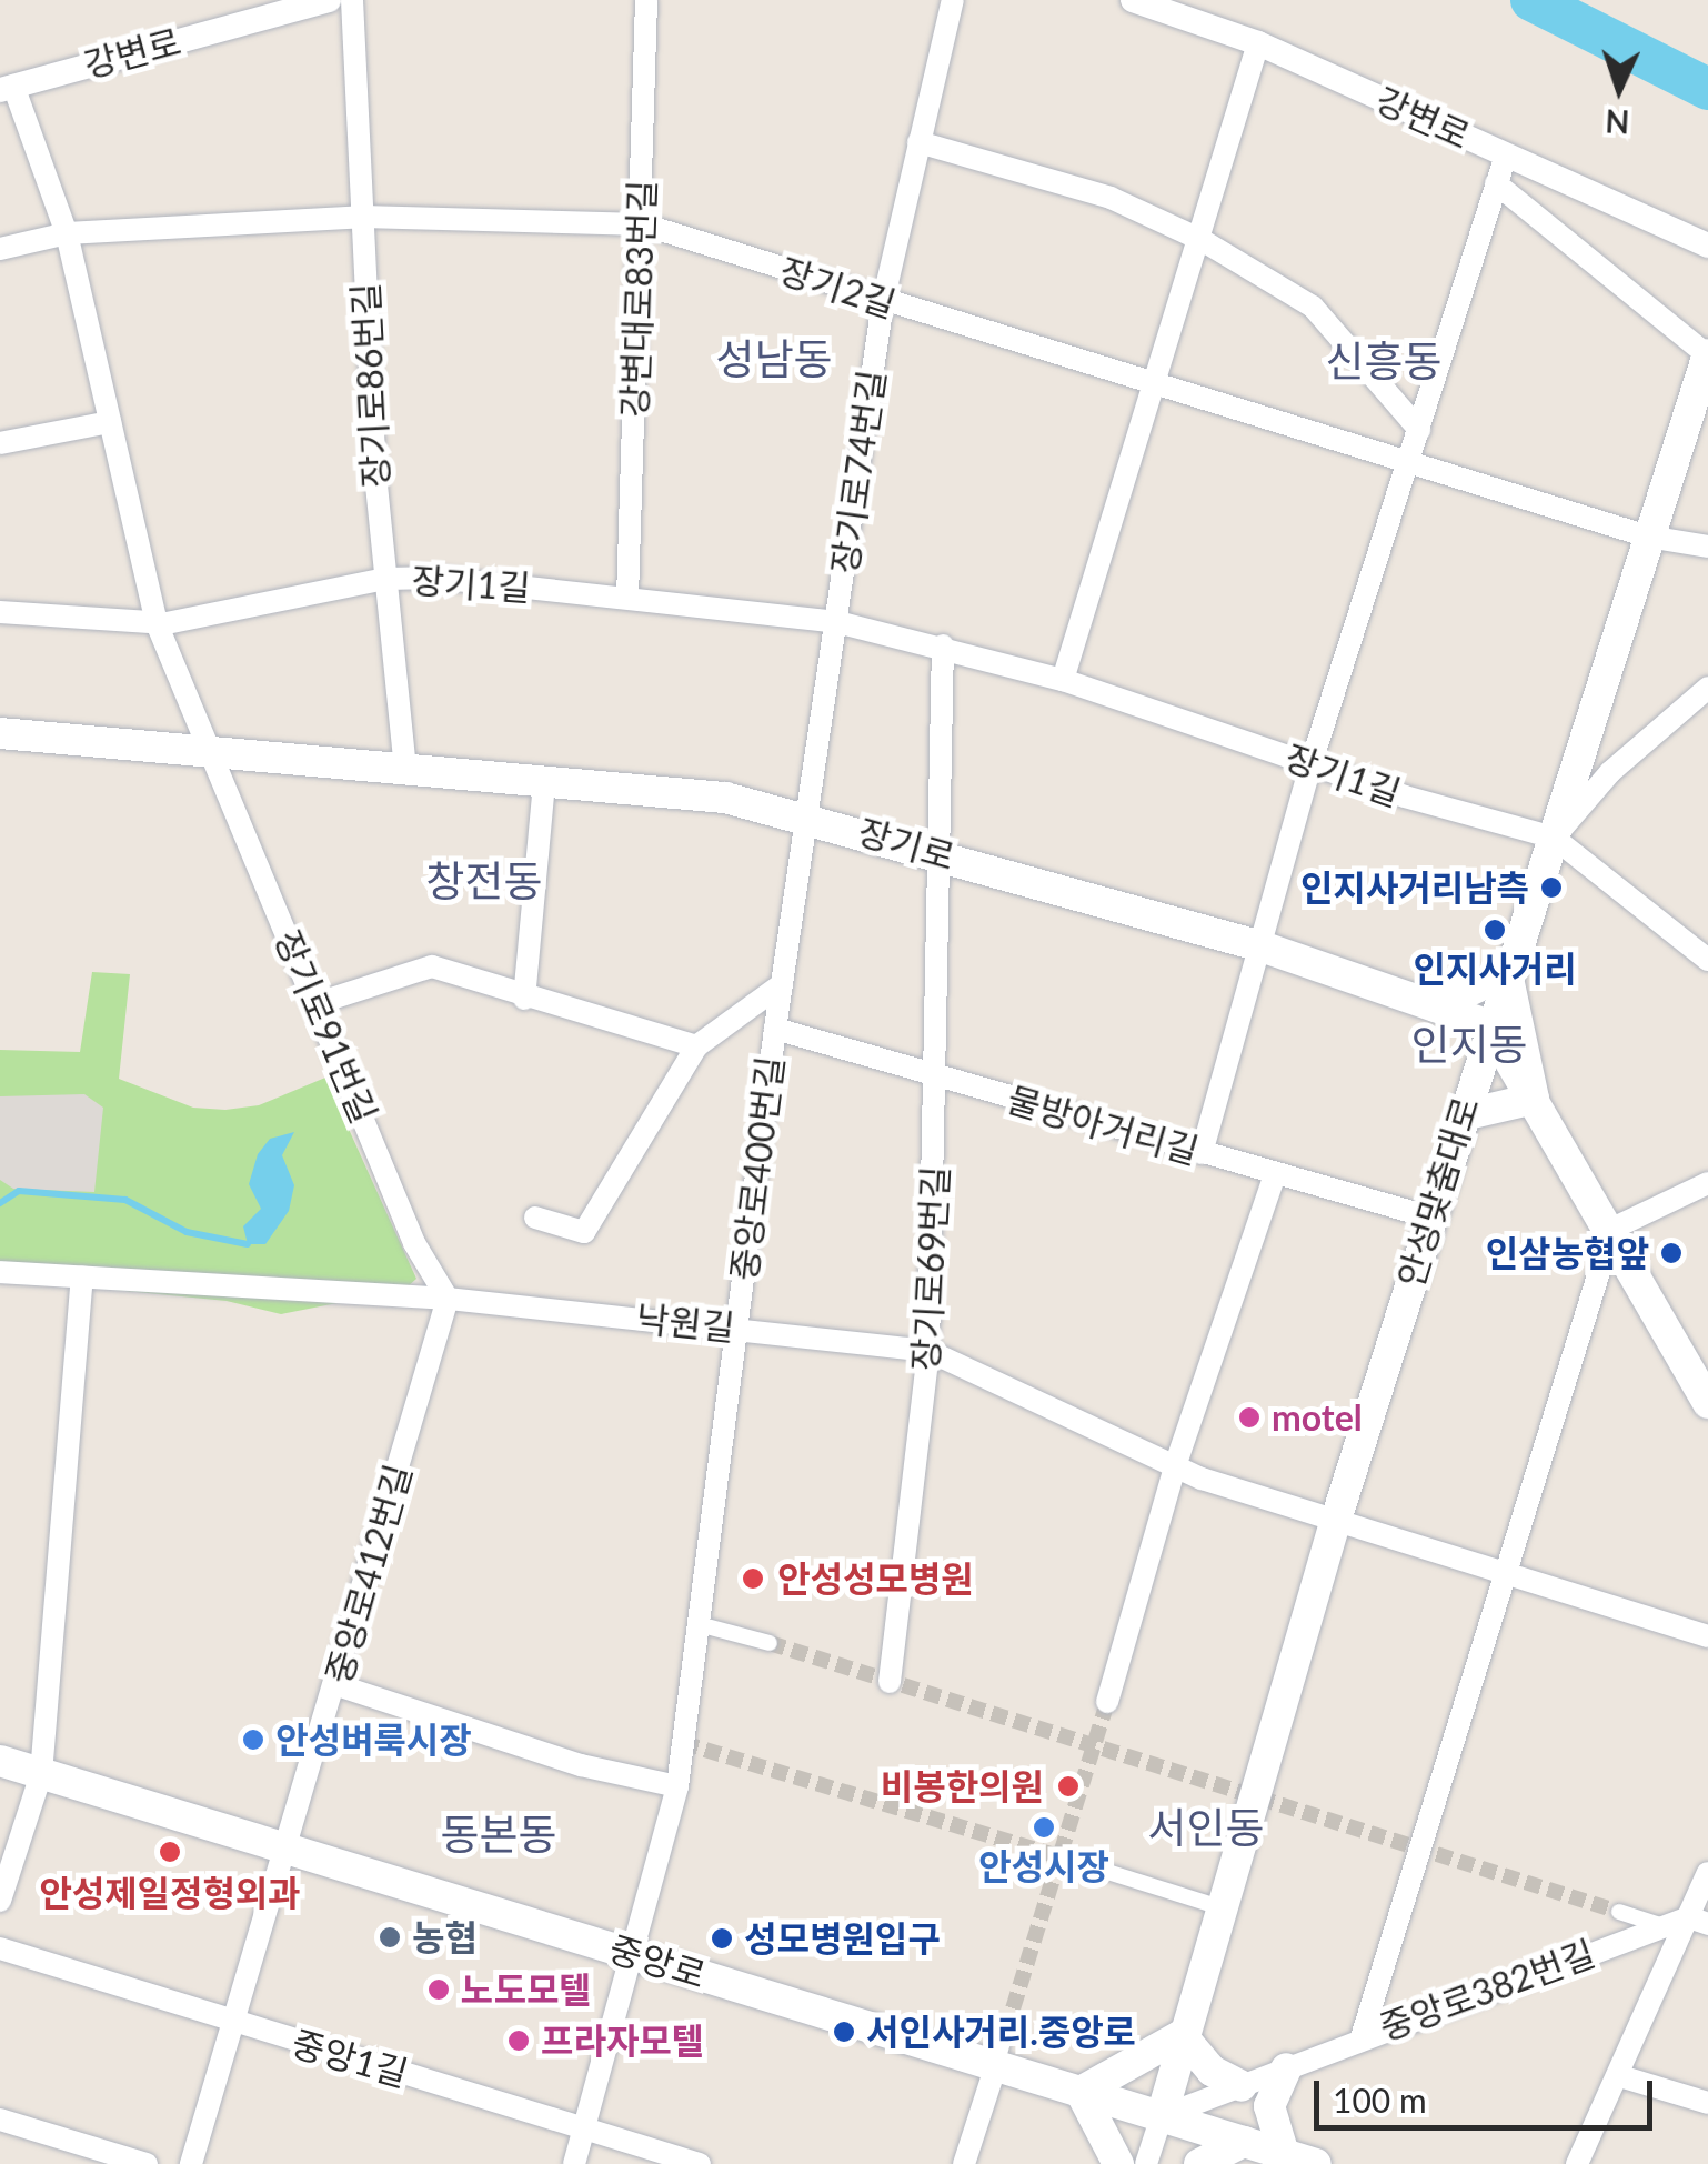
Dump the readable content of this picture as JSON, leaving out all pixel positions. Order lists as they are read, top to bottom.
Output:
{
  "streets": {
    "main road": ["장기로", "안성맞춤대로", "중앙로"],
    "street": [
      "강변로",
      "장기2길",
      "강변대로83번길",
      "장기로86번길",
      "장기로74번길",
      "장기1길",
      "장기로91번길",
      "물방아거리길",
      "중앙로400번길",
      "장기로69번길",
      "낙원길",
      "중앙로412번길",
      "중앙로382번길",
      "중앙1길"
    ]
  },
  "crossings": [
    ["강변로", "장기로91번길"],
    ["장기2길", "강변대로83번길"],
    ["장기2길", "장기로86번길"],
    ["장기2길", "장기로74번길"],
    ["장기2길", "장기로91번길"],
    ["장기2길", "안성맞춤대로"],
    ["강변대로83번길", "장기1길"],
    ["장기로86번길", "장기1길"],
    ["장기로86번길", "장기로"],
    ["장기로74번길", "장기1길"],
    ["장기로74번길", "장기로"],
    ["장기로74번길", "중앙로400번길"],
    ["장기1길", "장기로91번길"],
    ["장기1길", "안성맞춤대로"],
    ["장기로", "장기로91번길"],
    ["장기로", "중앙로400번길"],
    ["장기로", "안성맞춤대로"],
    ["장기로", "장기로69번길"],
    ["장기로91번길", "낙원길"],
    ["장기로91번길", "중앙로412번길"],
    ["물방아거리길", "중앙로400번길"],
    ["물방아거리길", "안성맞춤대로"],
    ["물방아거리길", "장기로69번길"],
    ["중앙로400번길", "낙원길"],
    ["중앙로400번길", "중앙로"],
    ["중앙로400번길", "중앙1길"],
    ["안성맞춤대로", "낙원길"],
    ["안성맞춤대로", "중앙로"],
    ["안성맞춤대로", "중앙로382번길"],
    ["장기로69번길", "낙원길"],
    ["낙원길", "중앙로412번길"],
    ["중앙로412번길", "중앙로"],
    ["중앙로412번길", "중앙1길"],
    ["중앙로", "중앙로382번길"]
  ],
  "districts": [
    "성남동",
    "신흥동",
    "창전동",
    "인지동",
    "서인동",
    "동본동"
  ],
  "places": [
    "인지사거리남측",
    "인지사거리",
    "인삼농협앞",
    "motel",
    "안성성모병원",
    "안성벼룩시장",
    "비봉한의원",
    "안성시장",
    "안성제일정형외과",
    "농협",
    "성모병원입구",
    "노도모텔",
    "서인사거리.중앙로",
    "프라자모텔"
  ],
  "scale_bar": "100 m",
  "north": "bottom"
}
